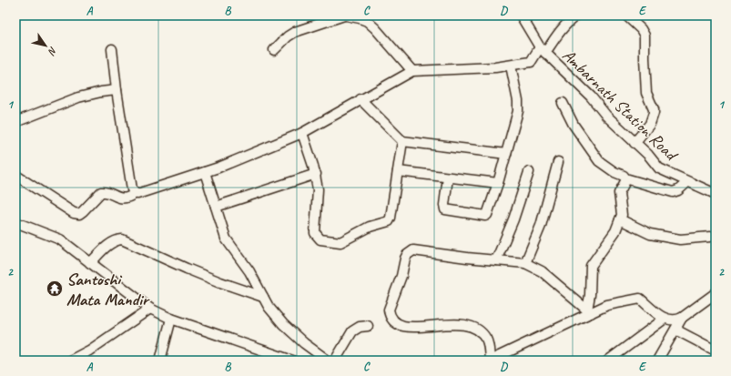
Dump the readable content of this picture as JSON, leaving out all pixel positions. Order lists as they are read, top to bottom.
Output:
{
  "streets": {
    "street": ["Ambarnath Station Road"]
  },
  "places": {
    "temple": ["Santoshi Mata Mandir"]
  },
  "north": "bottom right",
  "grid": {
    "columns": [
      "A",
      "B",
      "C",
      "D",
      "E"
    ],
    "rows": ["1", "2"]
  }
}
